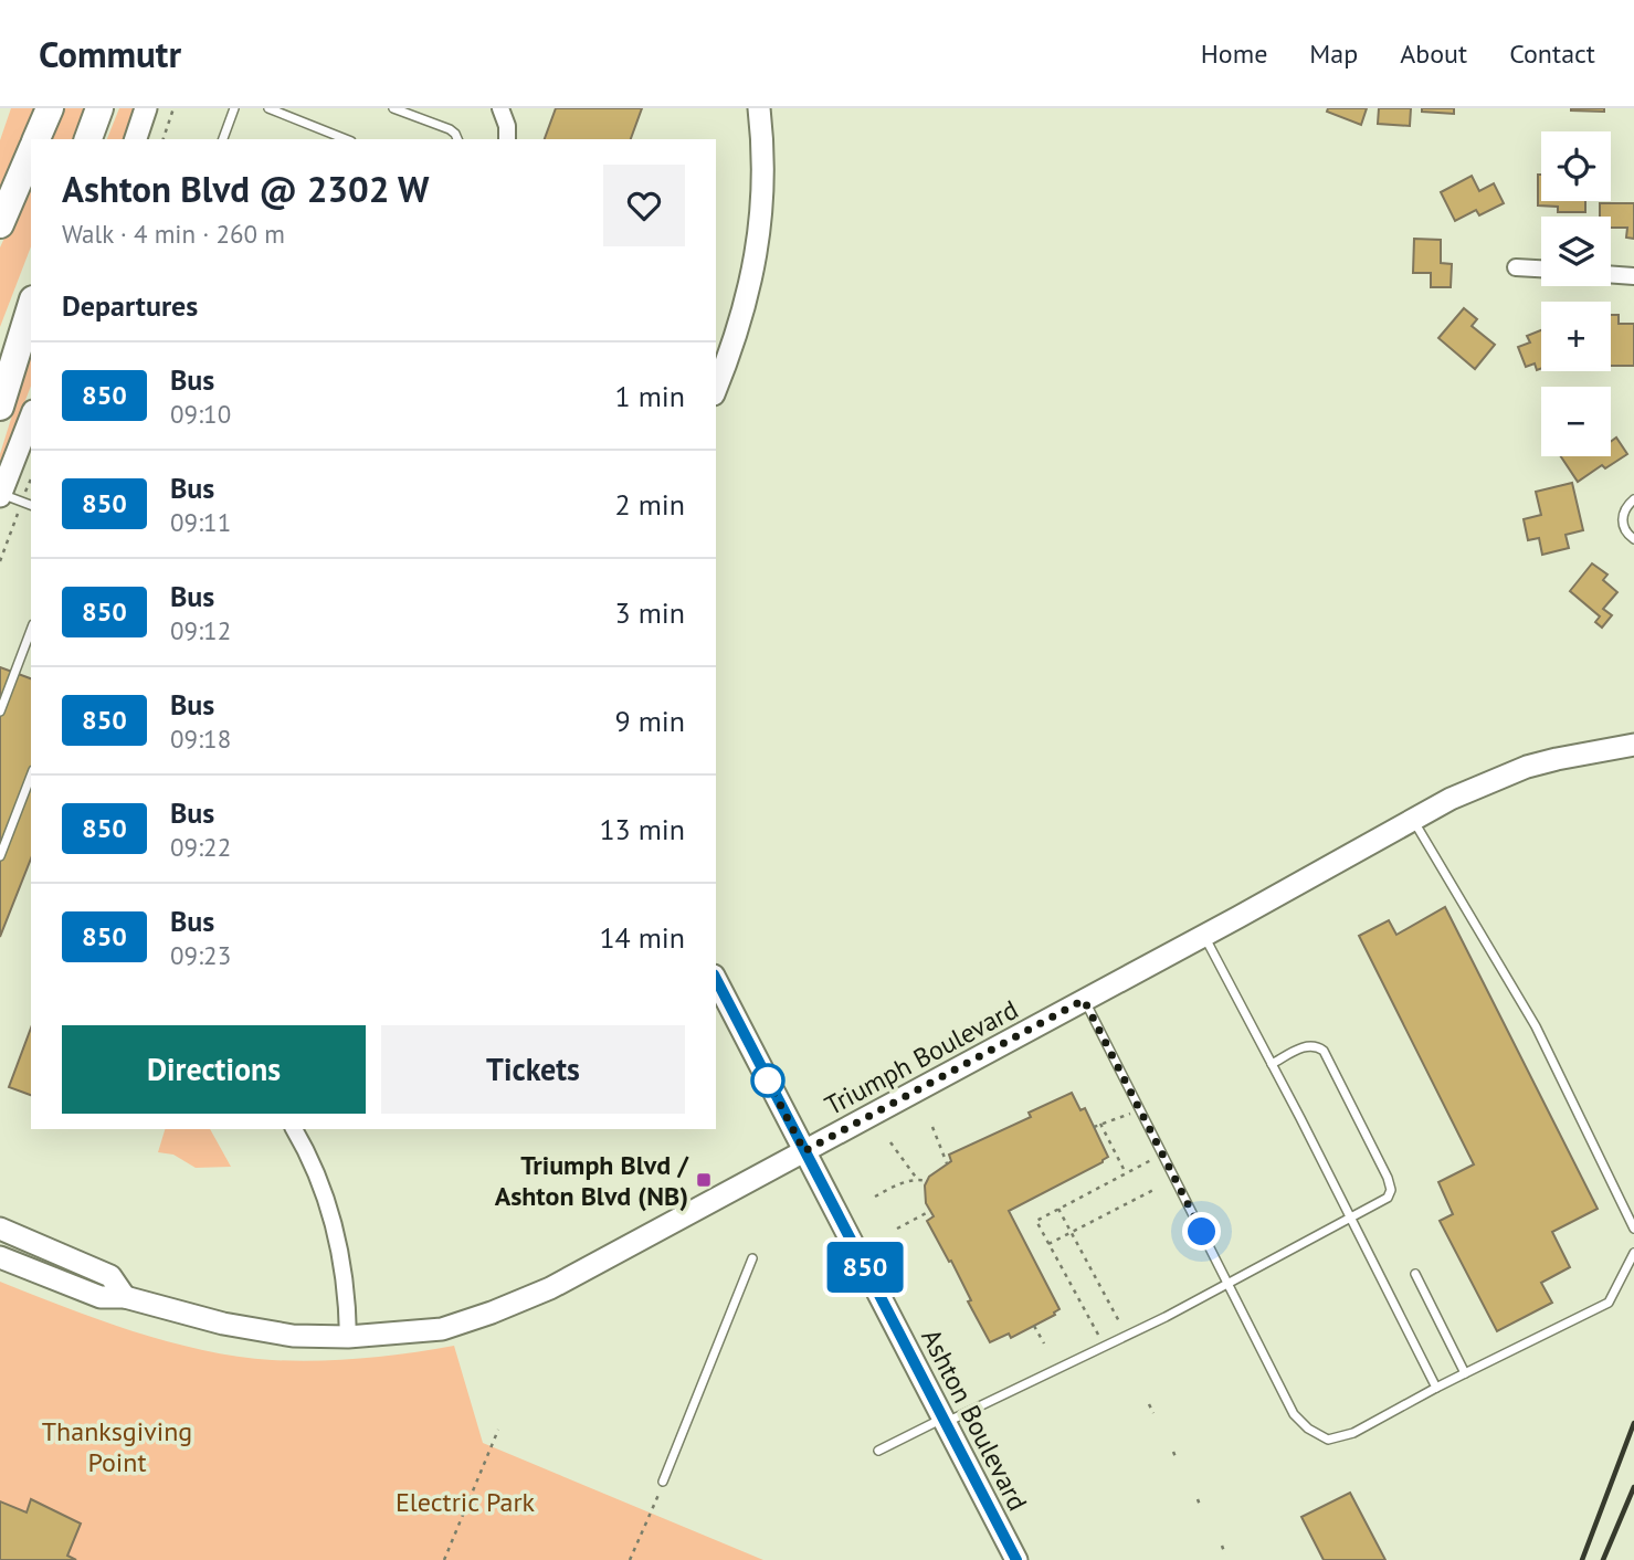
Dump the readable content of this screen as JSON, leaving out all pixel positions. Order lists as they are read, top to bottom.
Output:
{
  "streets": {
    "main road": ["Triumph Boulevard", "Ashton Boulevard"]
  },
  "crossings": [
    ["Triumph Boulevard", "Ashton Boulevard"]
  ],
  "parks": ["Thanksgiving Point", "Electric Park"],
  "places": {
    "transit": ["Triumph Blvd / Ashton Blvd (NB)"]
  },
  "lines": ["bus line 850"],
  "page": {
    "header": "Commutr",
    "nav": [
      "Home",
      "Map",
      "About",
      "Contact"
    ],
    "on_map": "850",
    "map_buttons": ["+", "−"],
    "heading": [
      ["Ashton Blvd @ 2302 W", "Walk · 4 min · 260 m"],
      "Departures"
    ],
    "list": [
      {
        "mark": "850",
        "name": "Bus",
        "note": "09:10",
        "value": "1 min"
      },
      {
        "mark": "850",
        "name": "Bus",
        "note": "09:11",
        "value": "2 min"
      },
      {
        "mark": "850",
        "name": "Bus",
        "note": "09:12",
        "value": "3 min"
      },
      {
        "mark": "850",
        "name": "Bus",
        "note": "09:18",
        "value": "9 min"
      },
      {
        "mark": "850",
        "name": "Bus",
        "note": "09:22",
        "value": "13 min"
      },
      {
        "mark": "850",
        "name": "Bus",
        "note": "09:23",
        "value": "14 min"
      }
    ],
    "buttons": ["Directions", "Tickets"]
  }
}
